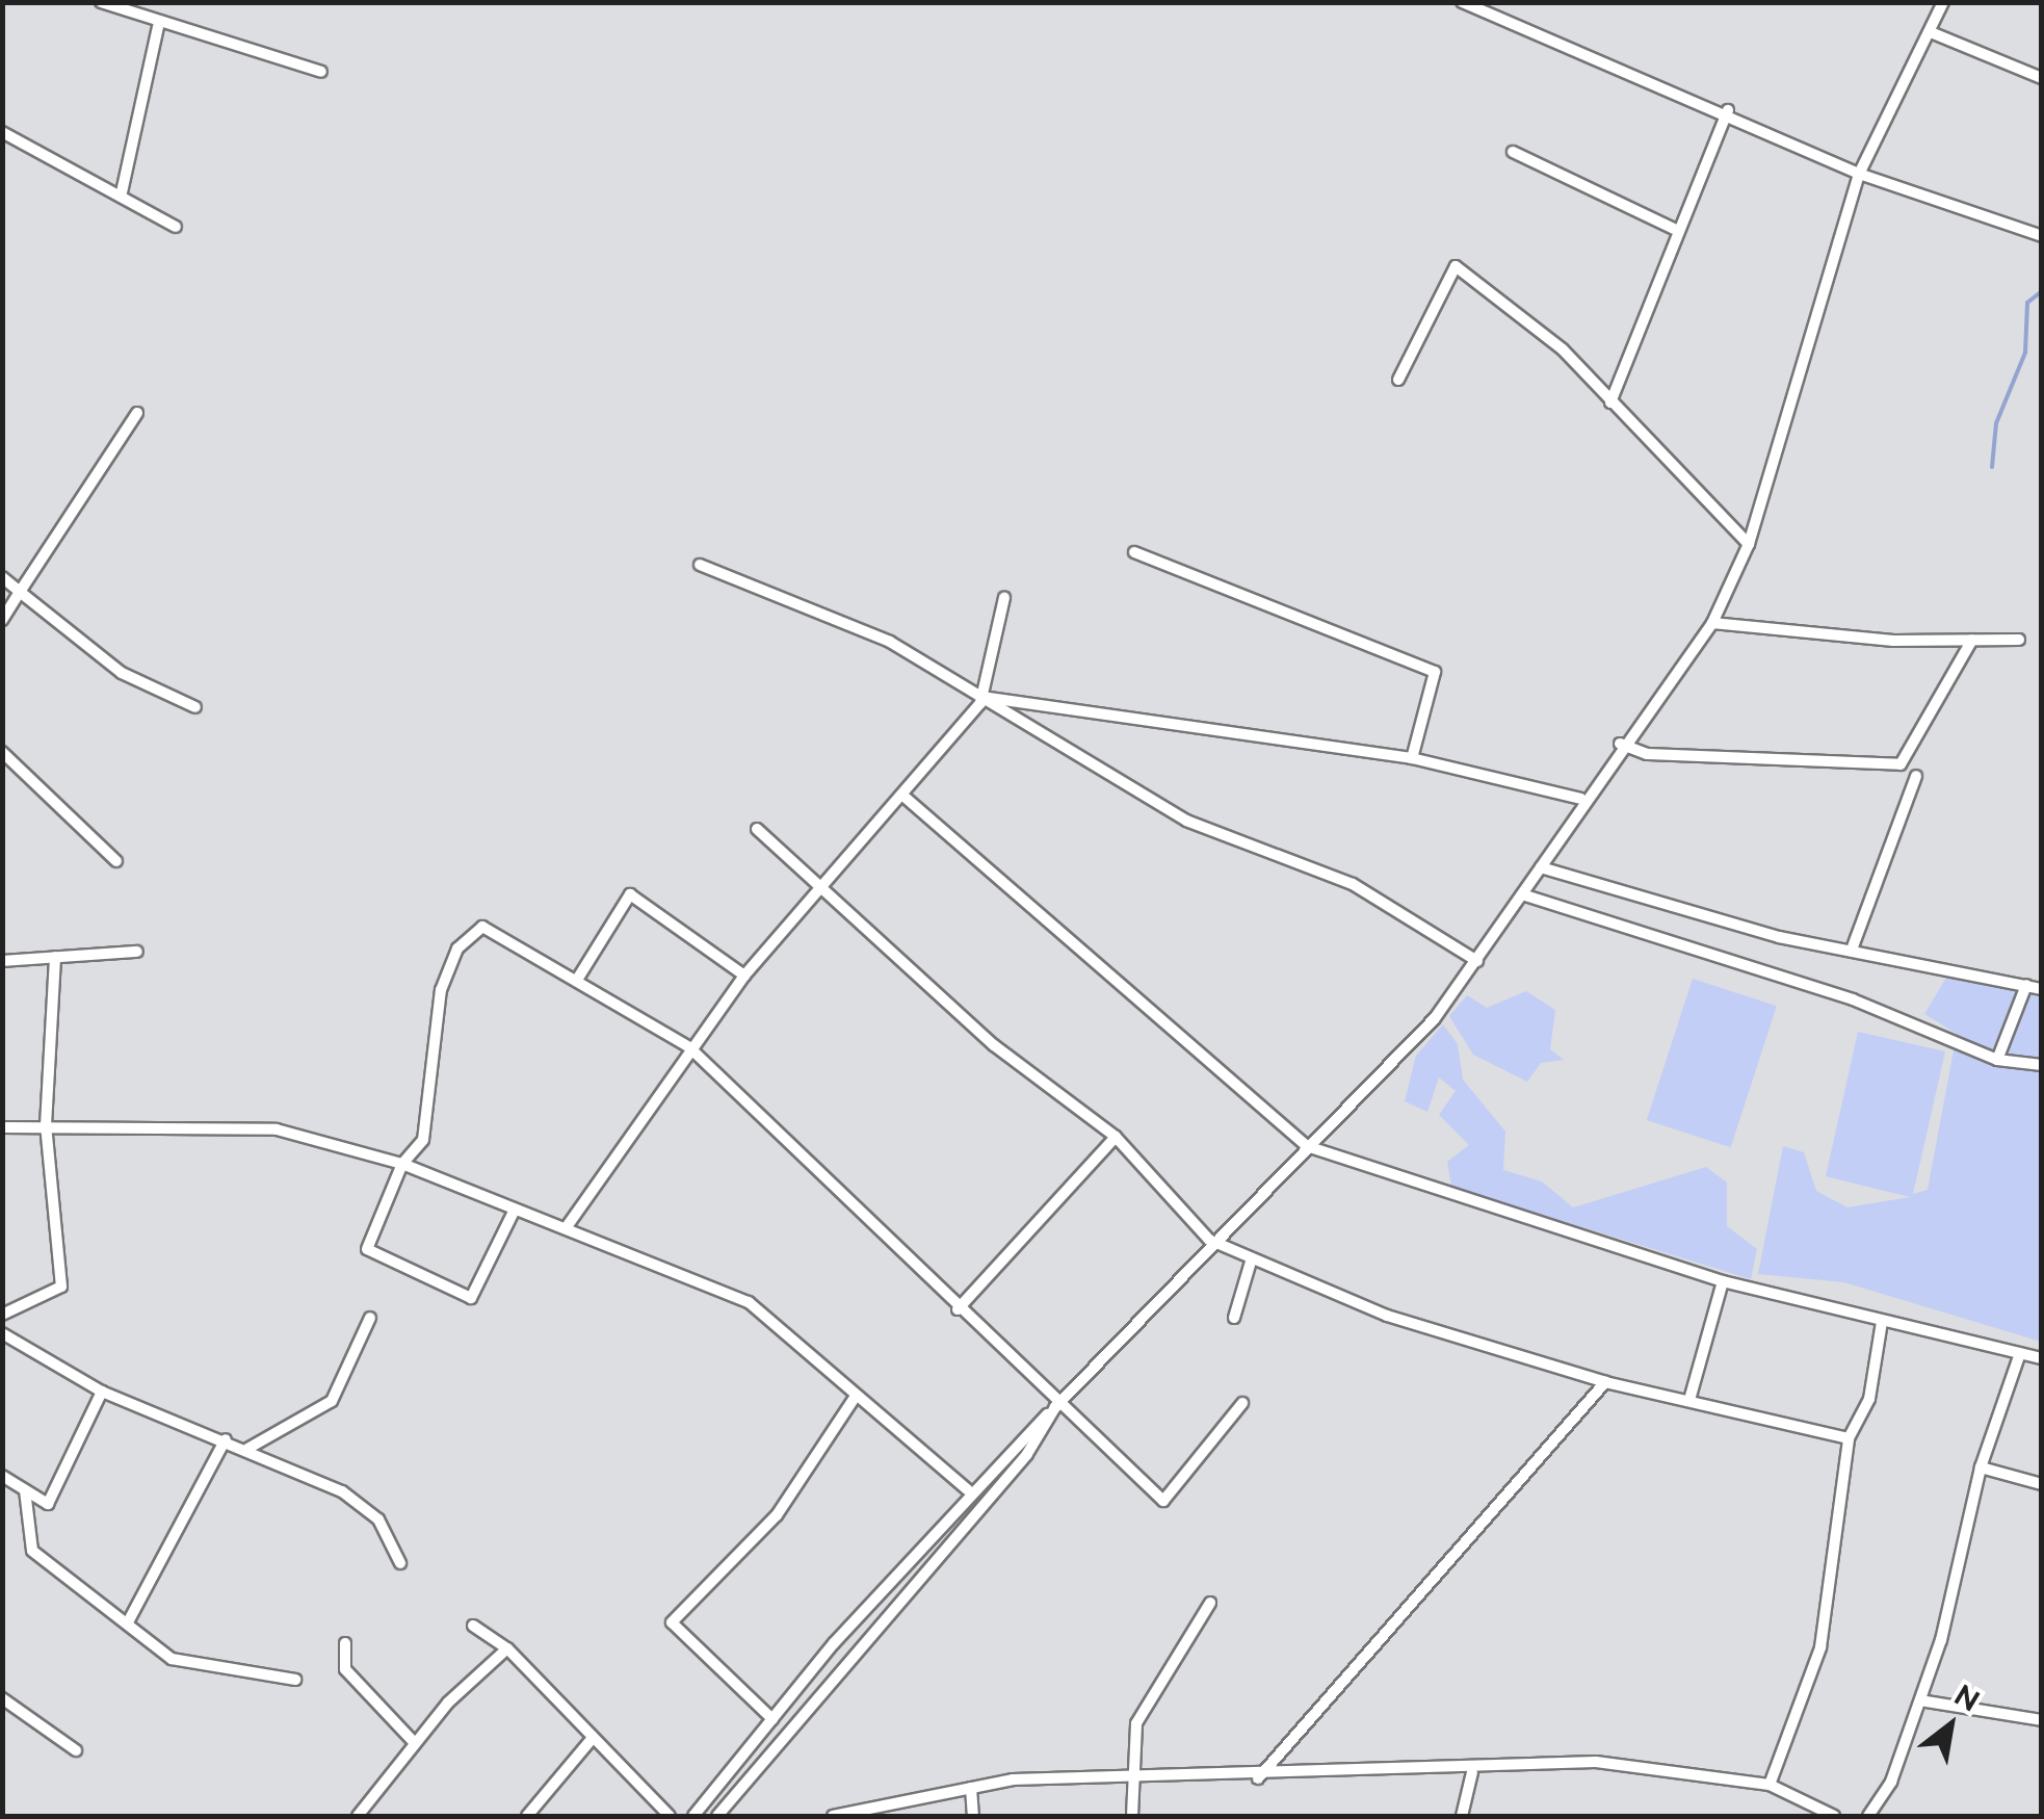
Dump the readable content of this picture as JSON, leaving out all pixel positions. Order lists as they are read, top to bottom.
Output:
{
  "north": "top right"
}
